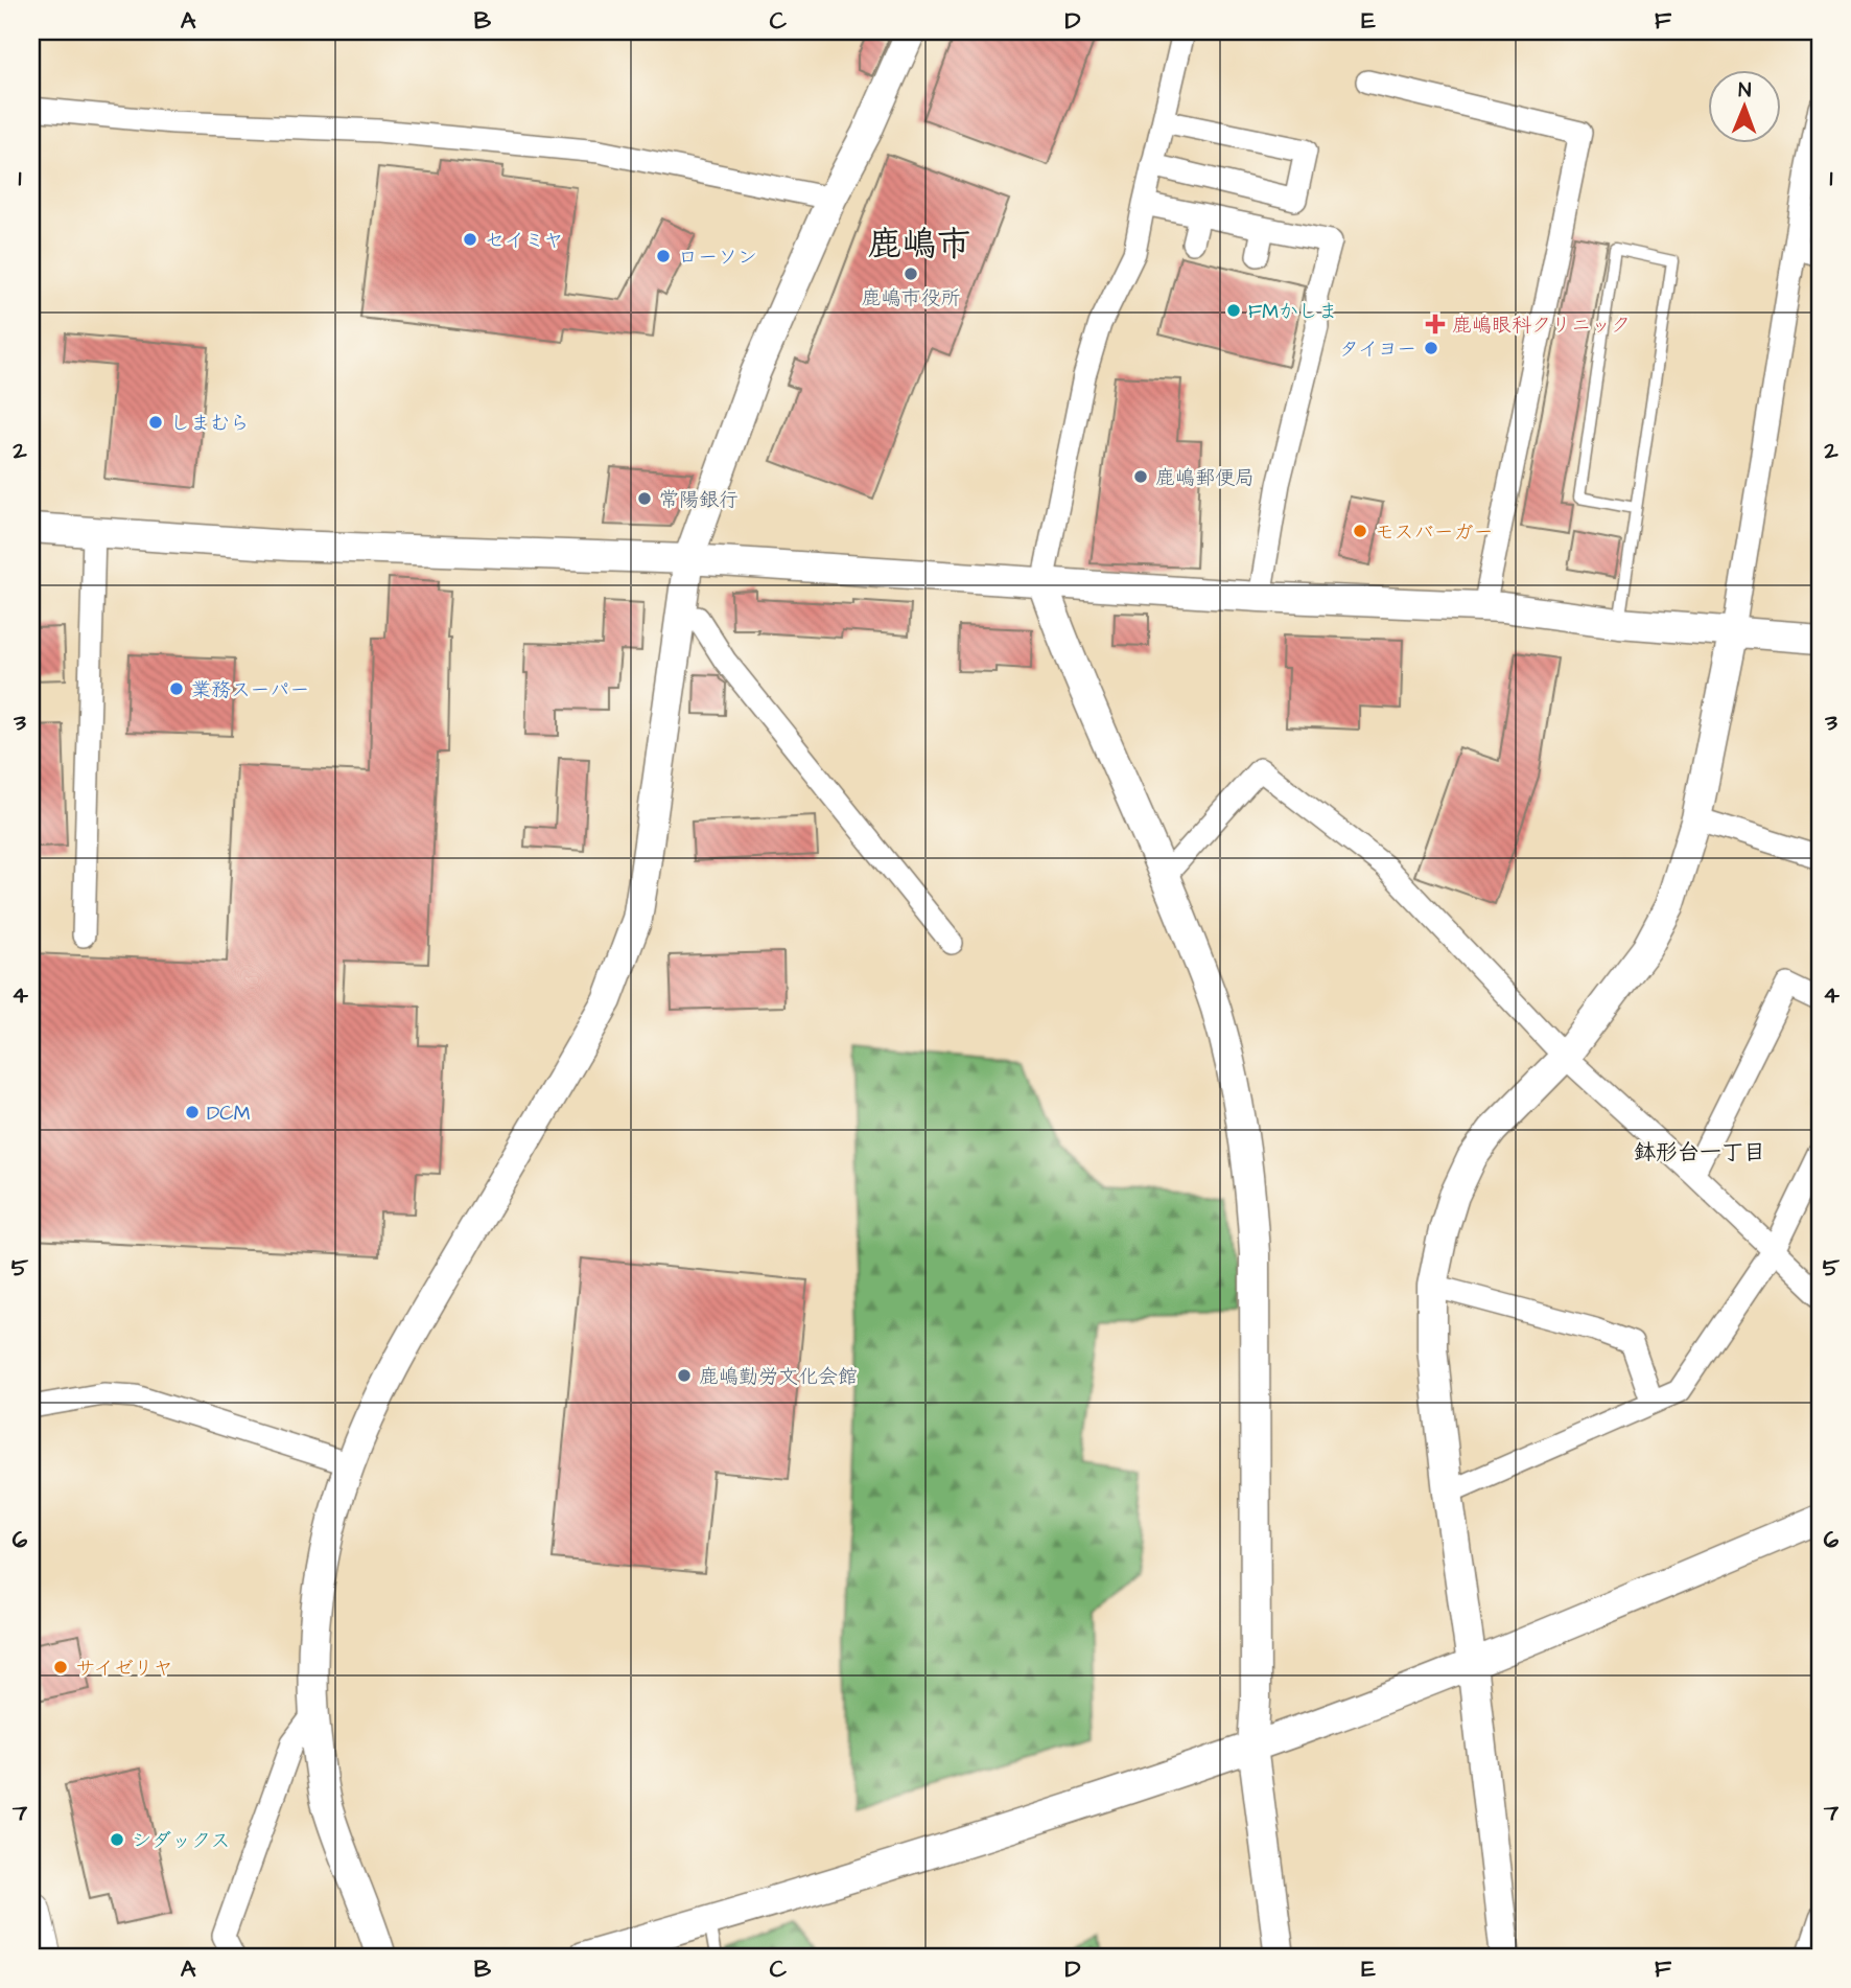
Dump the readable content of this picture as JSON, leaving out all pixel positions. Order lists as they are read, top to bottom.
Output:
{
  "districts": ["鹿嶋市", "鉢形台一丁目"],
  "places": {
    "other": [
      "セイミヤ",
      "ローソン",
      "鹿嶋市役所",
      "FMかしま",
      "タイヨー",
      "しまむら",
      "鹿嶋郵便局",
      "常陽銀行",
      "モスバーガー",
      "業務スーパー",
      "DCM",
      "鹿嶋勤労文化会館",
      "サイゼリヤ",
      "シダックス"
    ],
    "health": ["鹿嶋眼科クリニック"]
  },
  "north": "top",
  "grid": {
    "columns": [
      "A",
      "B",
      "C",
      "D",
      "E",
      "F"
    ],
    "rows": [
      "1",
      "2",
      "3",
      "4",
      "5",
      "6",
      "7"
    ]
  }
}
